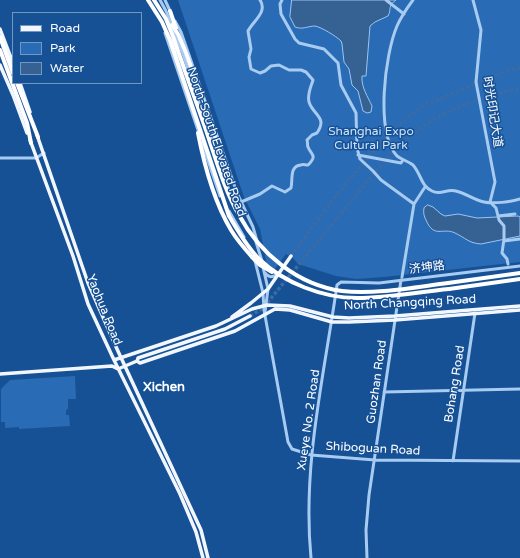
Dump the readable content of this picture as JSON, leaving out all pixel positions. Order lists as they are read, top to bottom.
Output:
{
  "streets": {
    "highway": ["North-South Elevated Road"],
    "main road": ["North Changqing Road", "Yaohua Road"],
    "street": [
      "时光印记大道",
      "济坤路",
      "Guozhan Road",
      "Bohang Road",
      "Xueye No. 2 Road",
      "Shiboguan Road"
    ]
  },
  "crossings": [
    ["济坤路", "Guozhan Road"],
    ["济坤路", "Xueye No. 2 Road"],
    ["North Changqing Road", "Yaohua Road"],
    ["North Changqing Road", "Guozhan Road"],
    ["North Changqing Road", "Bohang Road"],
    ["North Changqing Road", "Xueye No. 2 Road"],
    ["North Changqing Road", "Shiboguan Road"],
    ["Guozhan Road", "Shiboguan Road"],
    ["Bohang Road", "Shiboguan Road"],
    ["Xueye No. 2 Road", "Shiboguan Road"]
  ],
  "districts": ["Xichen"],
  "parks": ["Shanghai Expo Cultural Park"],
  "legend": ["Road", "Park", "Water"]
}
